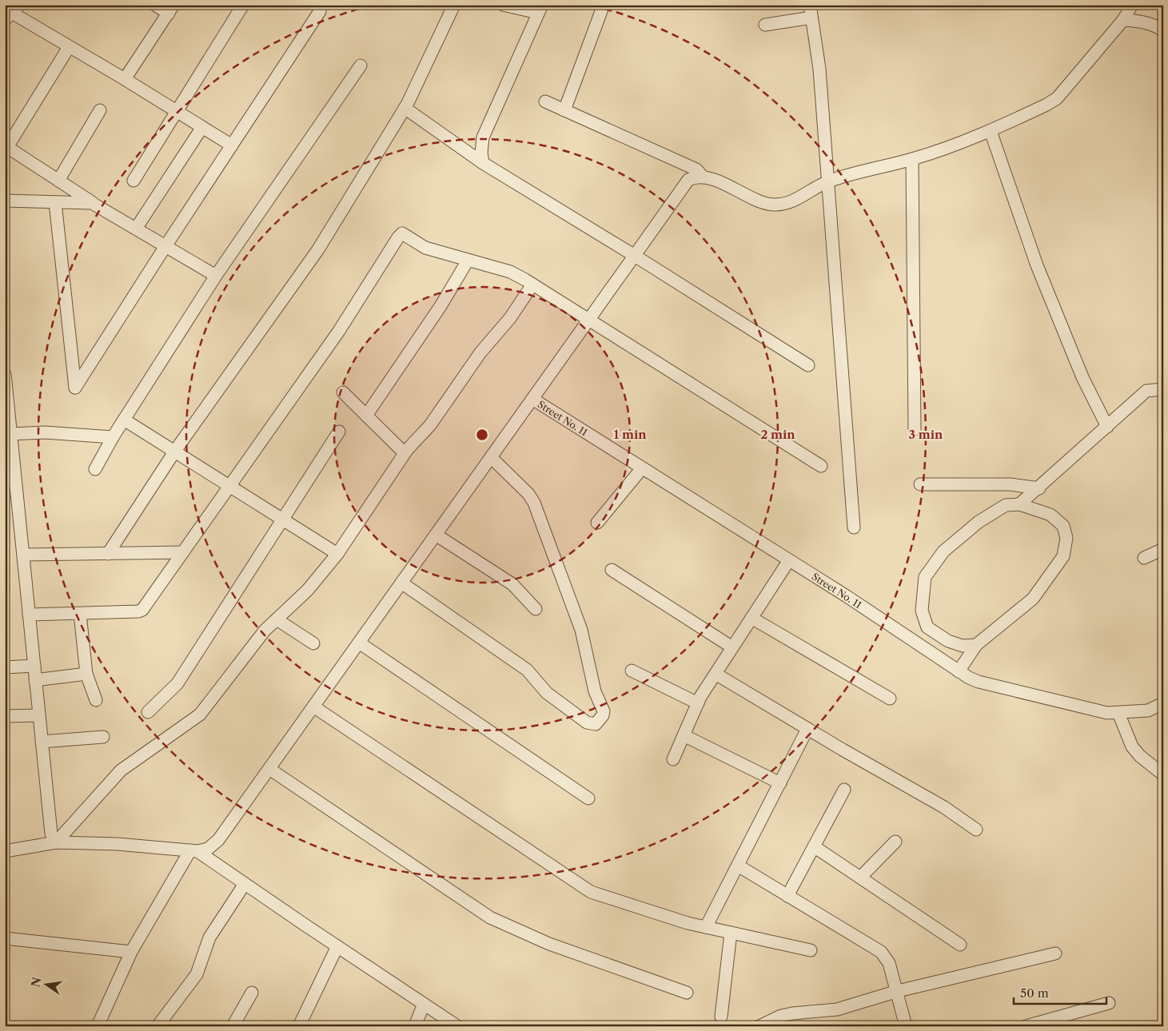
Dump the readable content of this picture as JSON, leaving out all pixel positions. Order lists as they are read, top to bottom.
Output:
{
  "streets": {
    "street": ["Street No. 11"]
  },
  "scale_bar": "50 m",
  "north": "left",
  "rings": ["1 min", "2 min", "3 min"]
}
